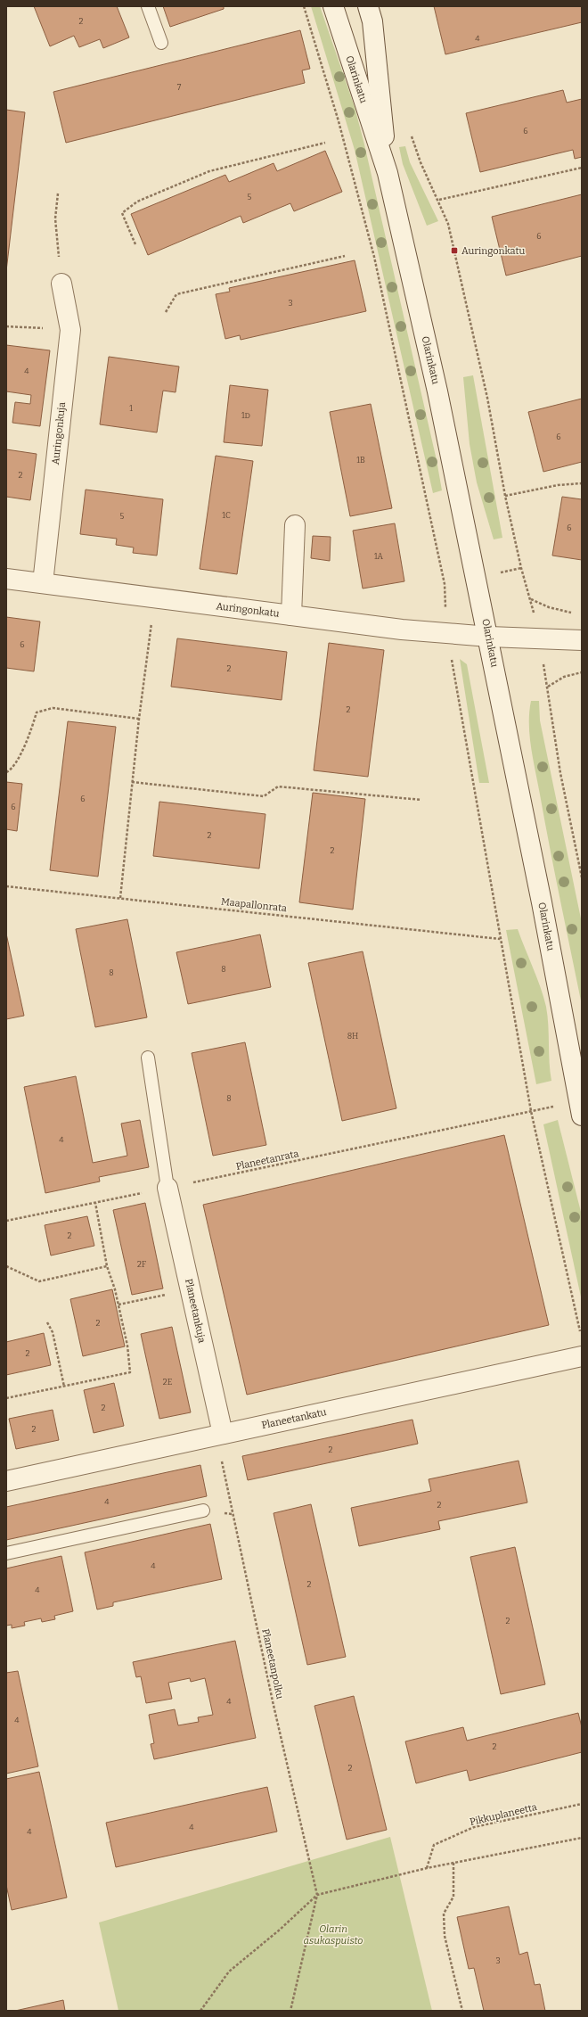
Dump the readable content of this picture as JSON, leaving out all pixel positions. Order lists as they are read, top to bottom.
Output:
{
  "streets": {
    "street": [
      "Olarinkatu",
      "Auringonkuja",
      "Auringonkatu",
      "Planeetankuja",
      "Planeetankatu"
    ],
    "path": [
      "Maapallonrata",
      "Planeetanrata",
      "Planeetanpolku",
      "Pikkuplaneetta"
    ]
  },
  "crossings": [
    ["Olarinkatu", "Auringonkatu"],
    ["Auringonkuja", "Auringonkatu"],
    ["Planeetanrata", "Planeetankuja"],
    ["Planeetankuja", "Planeetankatu"],
    ["Planeetankuja", "Planeetanpolku"],
    ["Planeetankatu", "Planeetanpolku"]
  ],
  "parks": ["Olarin asukaspuisto"],
  "places": {
    "transit": ["Auringonkatu"]
  },
  "house_numbers": [
    "2",
    "4",
    "7",
    "6",
    "5",
    "6",
    "3",
    "4",
    "1",
    "1D",
    "6",
    "1B",
    "2",
    "1C",
    "5",
    "6",
    "1A",
    "6",
    "2",
    "2",
    "6",
    "6",
    "2",
    "2",
    "8",
    "8",
    "8H",
    "8",
    "4",
    "2",
    "2F",
    "2",
    "2",
    "2E",
    "2",
    "2",
    "2",
    "4",
    "2",
    "4",
    "2",
    "4",
    "2",
    "4",
    "4",
    "2",
    "2",
    "4",
    "4",
    "3"
  ]
}
